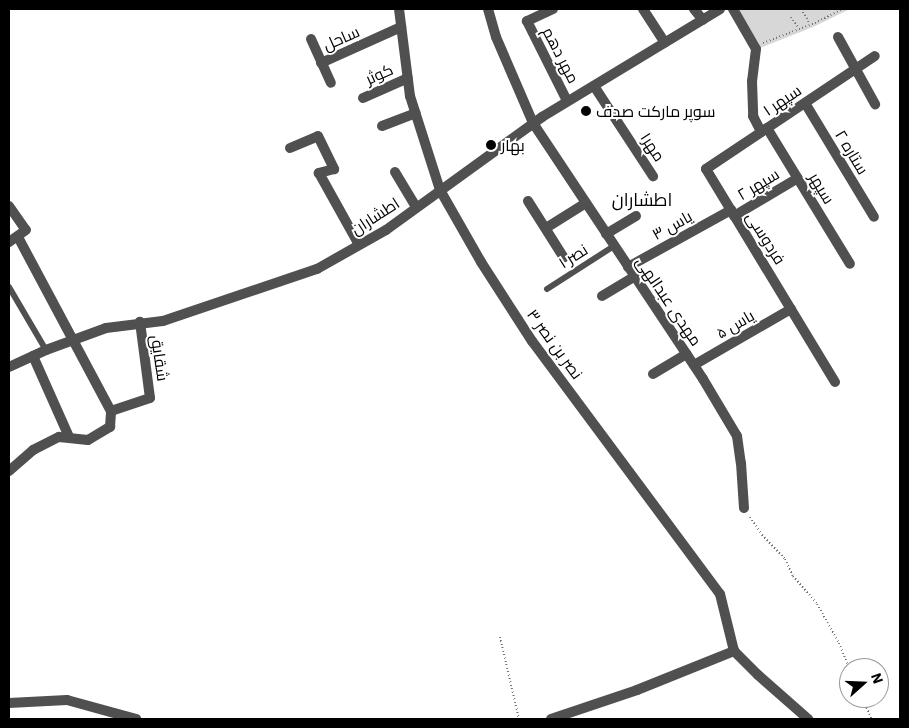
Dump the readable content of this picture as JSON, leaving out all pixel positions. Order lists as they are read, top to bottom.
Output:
{
  "streets": {
    "street": [
      "ساحل",
      "مهر دهم",
      "کوثر",
      "سپهر ۱",
      "مهر۱",
      "ستاره ۲",
      "سپهر ۲",
      "سپهر",
      "اطشاران",
      "یاس ۳",
      "فردوسی",
      "مهدی عبدالهی",
      "یاس ۵",
      "نصر بن نصر ۳",
      "شقایق"
    ],
    "lane": ["نصر ۱"]
  },
  "crossings": [
    ["مهر دهم", "اطشاران"],
    ["سپهر ۱", "ستاره ۲"],
    ["سپهر ۱", "سپهر"],
    ["سپهر ۱", "فردوسی"],
    ["مهر۱", "اطشاران"],
    ["سپهر ۲", "سپهر"],
    ["سپهر ۲", "یاس ۳"],
    ["سپهر ۲", "فردوسی"],
    ["اطشاران", "مهدی عبدالهی"],
    ["اطشاران", "نصر بن نصر ۳"],
    ["اطشاران", "شقایق"],
    ["یاس ۳", "فردوسی"],
    ["یاس ۳", "مهدی عبدالهی"],
    ["فردوسی", "یاس ۵"],
    ["نصر ۱", "مهدی عبدالهی"],
    ["مهدی عبدالهی", "یاس ۵"]
  ],
  "districts": ["اطشاران"],
  "places": ["سوپر مارکت صدف", "بهار"],
  "north": "right"
}
